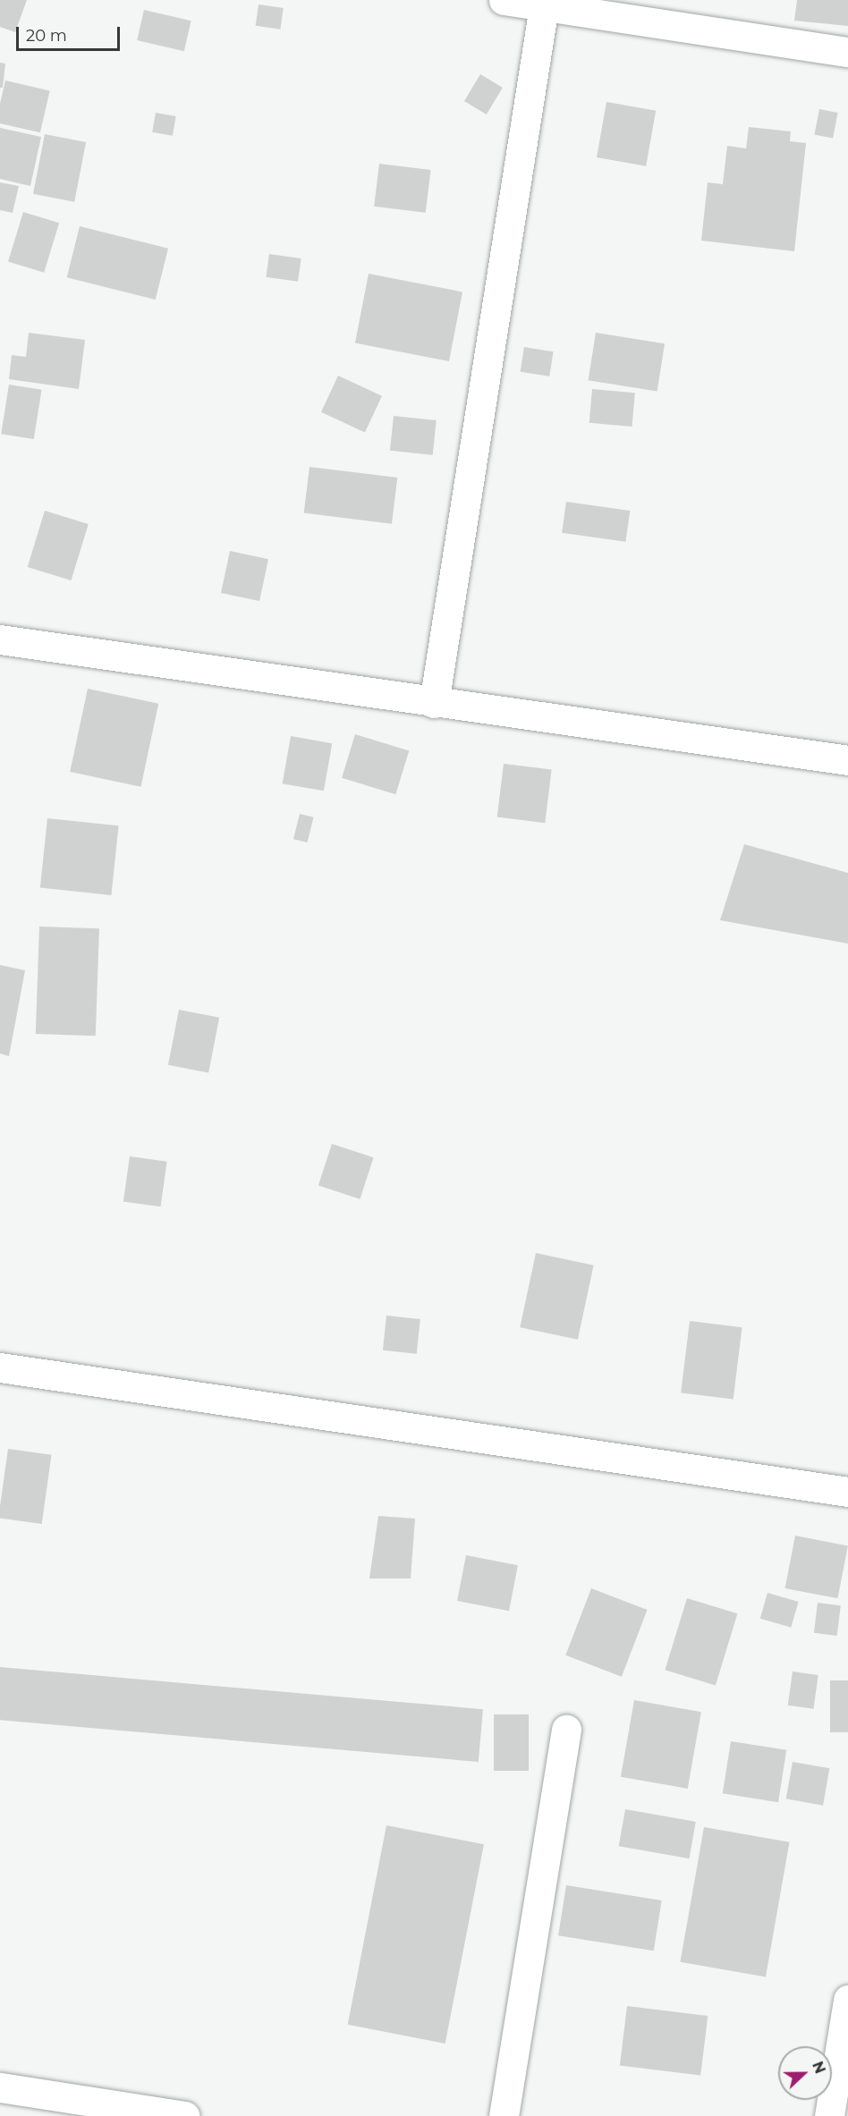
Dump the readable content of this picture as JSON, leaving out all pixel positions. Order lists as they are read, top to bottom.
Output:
{
  "scale_bar": "20 m",
  "north": "right"
}
